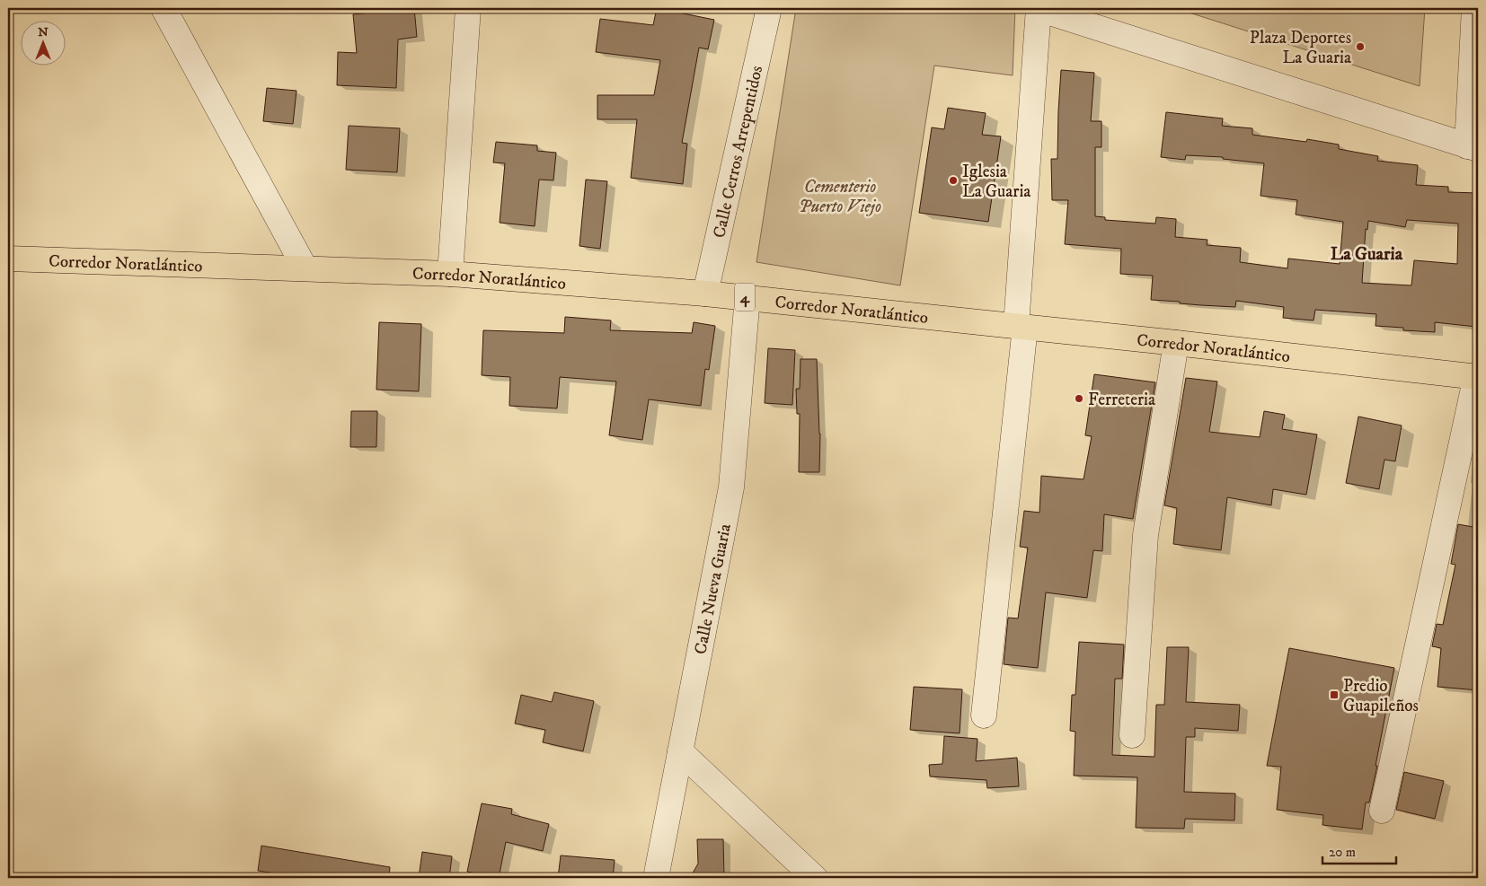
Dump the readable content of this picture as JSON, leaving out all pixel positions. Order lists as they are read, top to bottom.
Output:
{
  "streets": {
    "highway": ["Corredor Noratlántico", "4"],
    "street": ["Calle Cerros Arrepentidos", "Calle Nueva Guaria"]
  },
  "crossings": [
    ["Calle Cerros Arrepentidos", "Corredor Noratlántico"],
    ["Corredor Noratlántico", "Calle Nueva Guaria"]
  ],
  "districts": ["La Guaria"],
  "parks": ["Cementerio Puerto Viejo"],
  "places": {
    "other": ["Plaza Deportes La Guaria", "Iglesia La Guaria", "Ferreteria"],
    "transit": ["Predio Guapileños"]
  },
  "scale_bar": "20 m",
  "north": "top"
}
